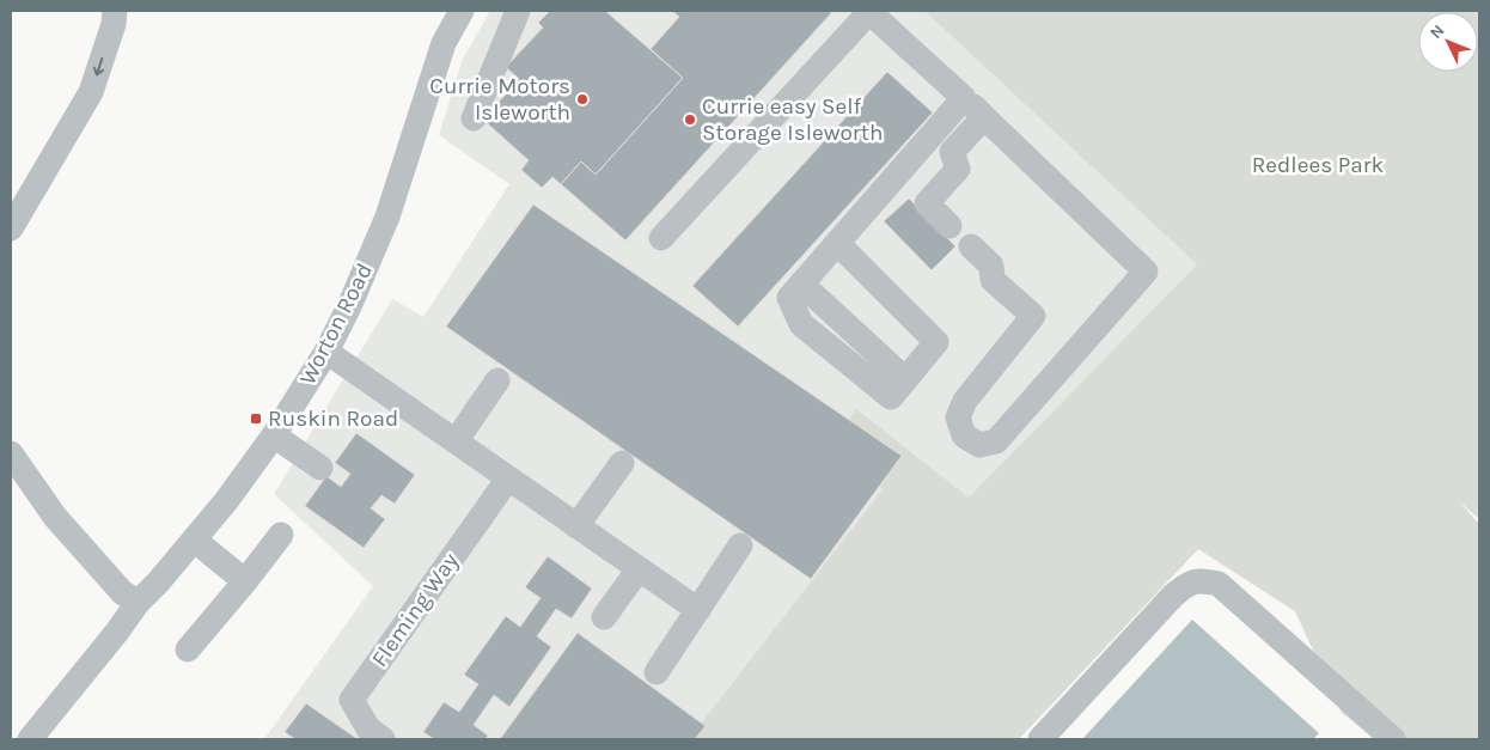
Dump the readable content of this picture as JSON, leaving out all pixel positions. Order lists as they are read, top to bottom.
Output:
{
  "streets": {
    "street": ["Worton Road", "Fleming Way"]
  },
  "parks": ["Redlees Park"],
  "places": {
    "other": ["Currie Motors Isleworth", "Currie easy Self Storage Isleworth"],
    "transit": ["Ruskin Road"]
  },
  "north": "top left"
}
